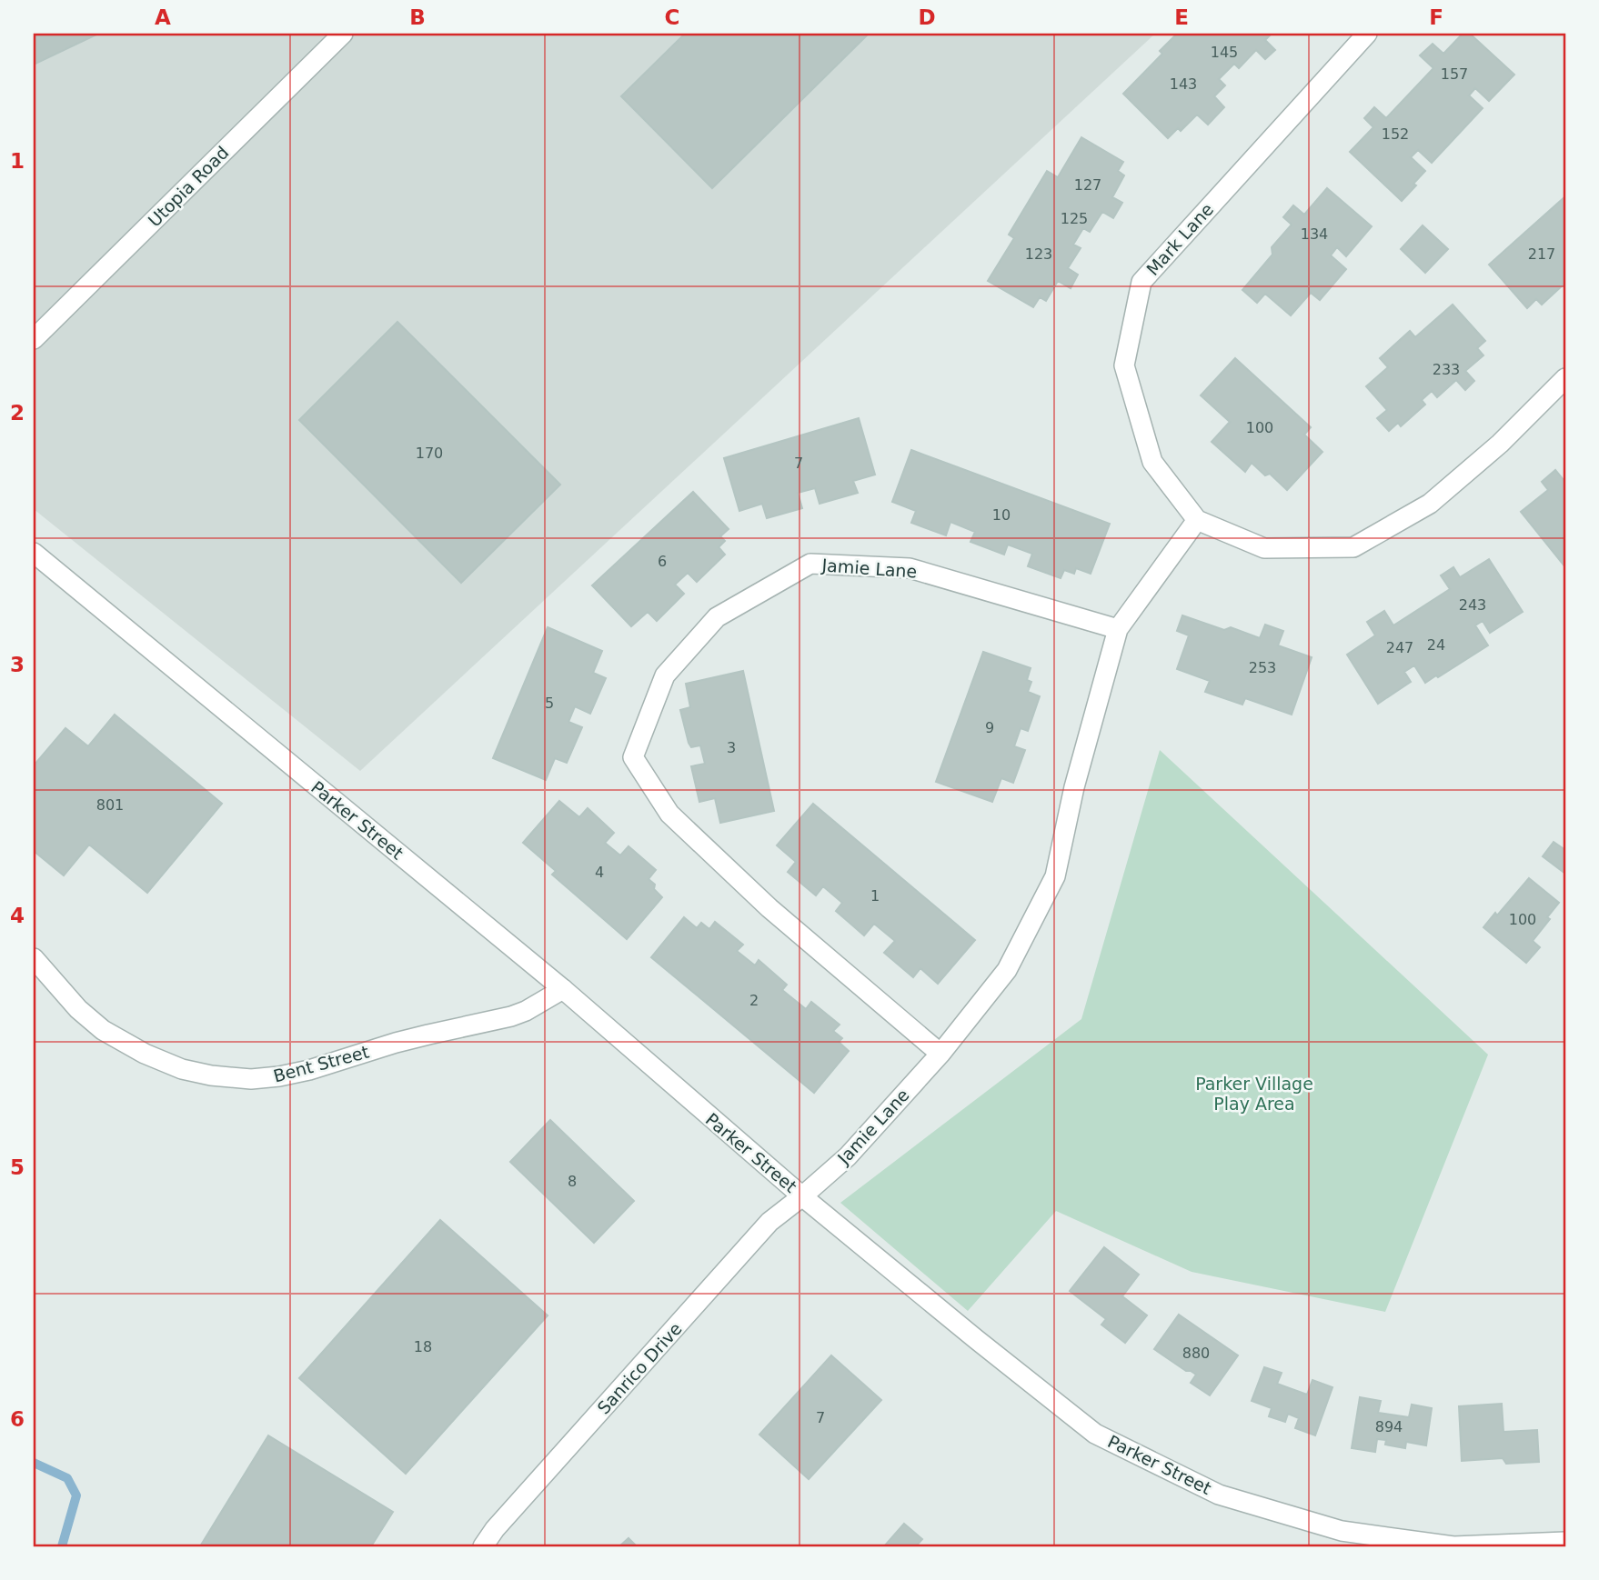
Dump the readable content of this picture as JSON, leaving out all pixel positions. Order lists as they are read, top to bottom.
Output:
{
  "streets": {
    "street": [
      "Utopia Road",
      "Mark Lane",
      "Jamie Lane",
      "Parker Street",
      "Bent Street",
      "Sanrico Drive"
    ]
  },
  "crossings": [
    ["Jamie Lane", "Parker Street"],
    ["Jamie Lane", "Sanrico Drive"],
    ["Parker Street", "Bent Street"],
    ["Parker Street", "Sanrico Drive"]
  ],
  "parks": ["Parker Village Play Area"],
  "house_numbers": [
    "145",
    "157",
    "143",
    "152",
    "127",
    "125",
    "134",
    "123",
    "217",
    "233",
    "100",
    "170",
    "7",
    "10",
    "6",
    "243",
    "24",
    "247",
    "253",
    "5",
    "9",
    "3",
    "801",
    "4",
    "1",
    "100",
    "2",
    "8",
    "18",
    "880",
    "7",
    "894"
  ],
  "grid": {
    "columns": [
      "A",
      "B",
      "C",
      "D",
      "E",
      "F"
    ],
    "rows": [
      "1",
      "2",
      "3",
      "4",
      "5",
      "6"
    ]
  }
}
